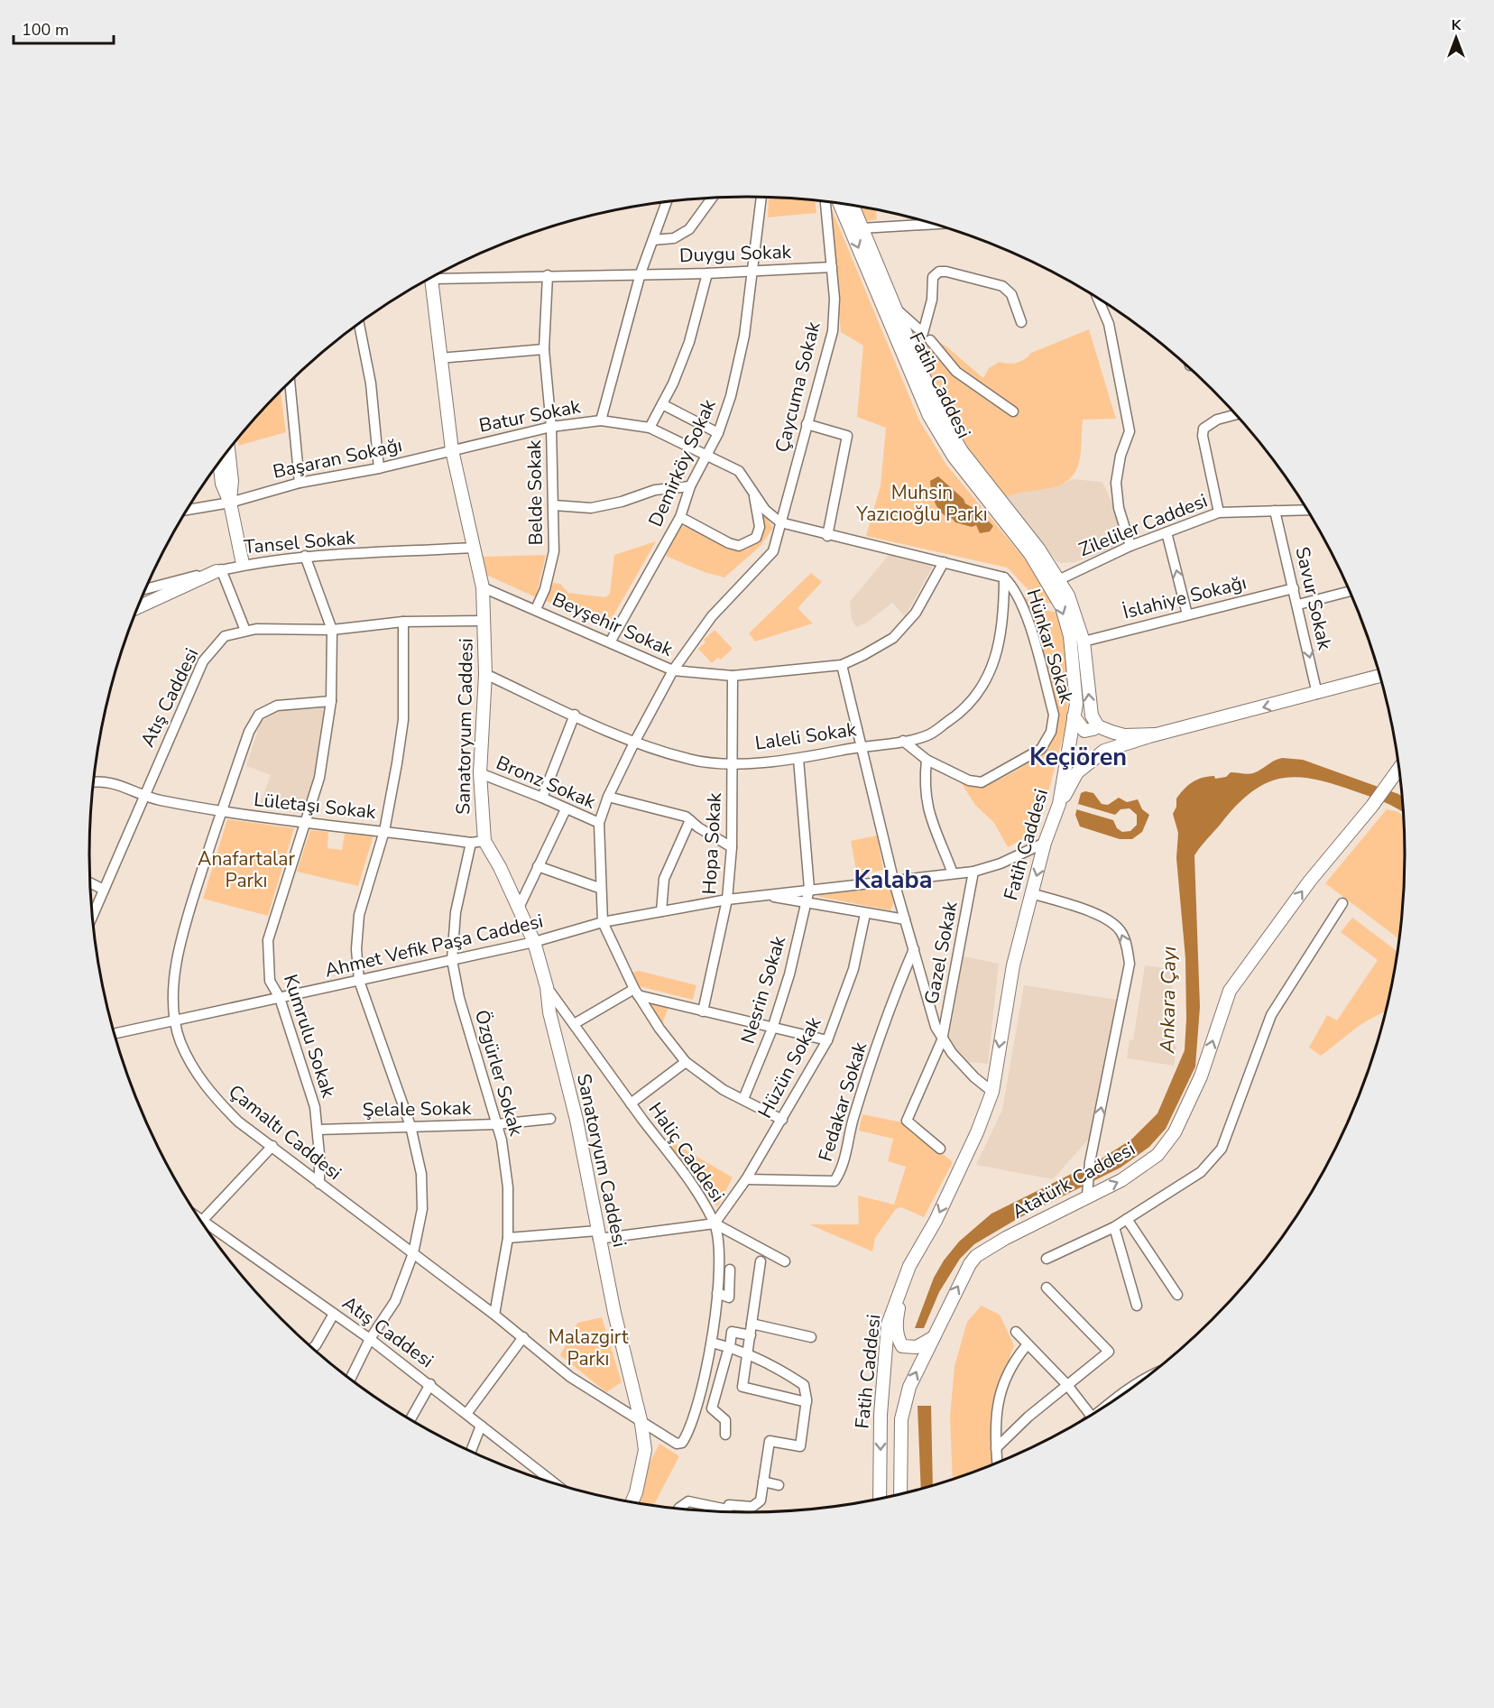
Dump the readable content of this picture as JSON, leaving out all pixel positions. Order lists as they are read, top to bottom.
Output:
{
  "streets": {
    "main road": ["Fatih Caddesi", "Sanatoryum Caddesi", "Atatürk Caddesi"],
    "street": [
      "Duygu Sokak",
      "Çaycuma Sokak",
      "Batur Sokak",
      "Başaran Sokağı",
      "Demirköy Sokak",
      "Belde Sokak",
      "Zileliler Caddesi",
      "Tansel Sokak",
      "İslahiye Sokağı",
      "Savur Sokak",
      "Beyşehir Sokak",
      "Hünkar Sokak",
      "Atış Caddesi",
      "Laleli Sokak",
      "Bronz Sokak",
      "Lületaşı Sokak",
      "Hopa Sokak",
      "Ahmet Vefik Paşa Caddesi",
      "Gazel Sokak",
      "Nesrin Sokak",
      "Kumrulu Sokak",
      "Hüzün Sokak",
      "Özgürler Sokak",
      "Fedakar Sokak",
      "Şelale Sokak",
      "Çamaltı Caddesi",
      "Haliç Caddesi"
    ]
  },
  "crossings": [
    ["Duygu Sokak", "Çaycuma Sokak"],
    ["Duygu Sokak", "Demirköy Sokak"],
    ["Duygu Sokak", "Belde Sokak"],
    ["Fatih Caddesi", "Zileliler Caddesi"],
    ["Fatih Caddesi", "İslahiye Sokağı"],
    ["Fatih Caddesi", "Ahmet Vefik Paşa Caddesi"],
    ["Fatih Caddesi", "Atatürk Caddesi"],
    ["Çaycuma Sokak", "Beyşehir Sokak"],
    ["Çaycuma Sokak", "Hünkar Sokak"],
    ["Çaycuma Sokak", "Laleli Sokak"],
    ["Çaycuma Sokak", "Bronz Sokak"],
    ["Çaycuma Sokak", "Ahmet Vefik Paşa Caddesi"],
    ["Çaycuma Sokak", "Nesrin Sokak"],
    ["Çaycuma Sokak", "Hüzün Sokak"],
    ["Batur Sokak", "Başaran Sokağı"],
    ["Batur Sokak", "Demirköy Sokak"],
    ["Batur Sokak", "Belde Sokak"],
    ["Batur Sokak", "Hünkar Sokak"],
    ["Batur Sokak", "Sanatoryum Caddesi"],
    ["Başaran Sokağı", "Sanatoryum Caddesi"],
    ["Demirköy Sokak", "Beyşehir Sokak"],
    ["Belde Sokak", "Beyşehir Sokak"],
    ["Zileliler Caddesi", "Savur Sokak"],
    ["Tansel Sokak", "Sanatoryum Caddesi"],
    ["Tansel Sokak", "Kumrulu Sokak"],
    ["İslahiye Sokağı", "Savur Sokak"],
    ["Beyşehir Sokak", "Hünkar Sokak"],
    ["Beyşehir Sokak", "Sanatoryum Caddesi"],
    ["Beyşehir Sokak", "Hopa Sokak"],
    ["Hünkar Sokak", "Laleli Sokak"],
    ["Atış Caddesi", "Sanatoryum Caddesi"],
    ["Atış Caddesi", "Lületaşı Sokak"],
    ["Atış Caddesi", "Kumrulu Sokak"],
    ["Sanatoryum Caddesi", "Laleli Sokak"],
    ["Sanatoryum Caddesi", "Bronz Sokak"],
    ["Sanatoryum Caddesi", "Lületaşı Sokak"],
    ["Sanatoryum Caddesi", "Ahmet Vefik Paşa Caddesi"],
    ["Sanatoryum Caddesi", "Çamaltı Caddesi"],
    ["Sanatoryum Caddesi", "Haliç Caddesi"],
    ["Laleli Sokak", "Hopa Sokak"],
    ["Laleli Sokak", "Nesrin Sokak"],
    ["Lületaşı Sokak", "Kumrulu Sokak"],
    ["Lületaşı Sokak", "Özgürler Sokak"],
    ["Lületaşı Sokak", "Çamaltı Caddesi"],
    ["Hopa Sokak", "Ahmet Vefik Paşa Caddesi"],
    ["Ahmet Vefik Paşa Caddesi", "Gazel Sokak"],
    ["Ahmet Vefik Paşa Caddesi", "Nesrin Sokak"],
    ["Ahmet Vefik Paşa Caddesi", "Kumrulu Sokak"],
    ["Ahmet Vefik Paşa Caddesi", "Hüzün Sokak"],
    ["Ahmet Vefik Paşa Caddesi", "Özgürler Sokak"],
    ["Ahmet Vefik Paşa Caddesi", "Çamaltı Caddesi"],
    ["Kumrulu Sokak", "Şelale Sokak"],
    ["Kumrulu Sokak", "Çamaltı Caddesi"],
    ["Hüzün Sokak", "Fedakar Sokak"],
    ["Hüzün Sokak", "Haliç Caddesi"],
    ["Özgürler Sokak", "Şelale Sokak"],
    ["Özgürler Sokak", "Çamaltı Caddesi"],
    ["Çamaltı Caddesi", "Haliç Caddesi"]
  ],
  "one_way": ["Savur Sokak", "Atatürk Caddesi"],
  "districts": ["Keçiören", "Kalaba"],
  "water": ["Ankara Çayı"],
  "parks": ["Muhsin Yazıcıoğlu Parkı", "Anafartalar Parkı", "Malazgirt Parkı"],
  "scale_bar": "100 m",
  "north": "top"
}
